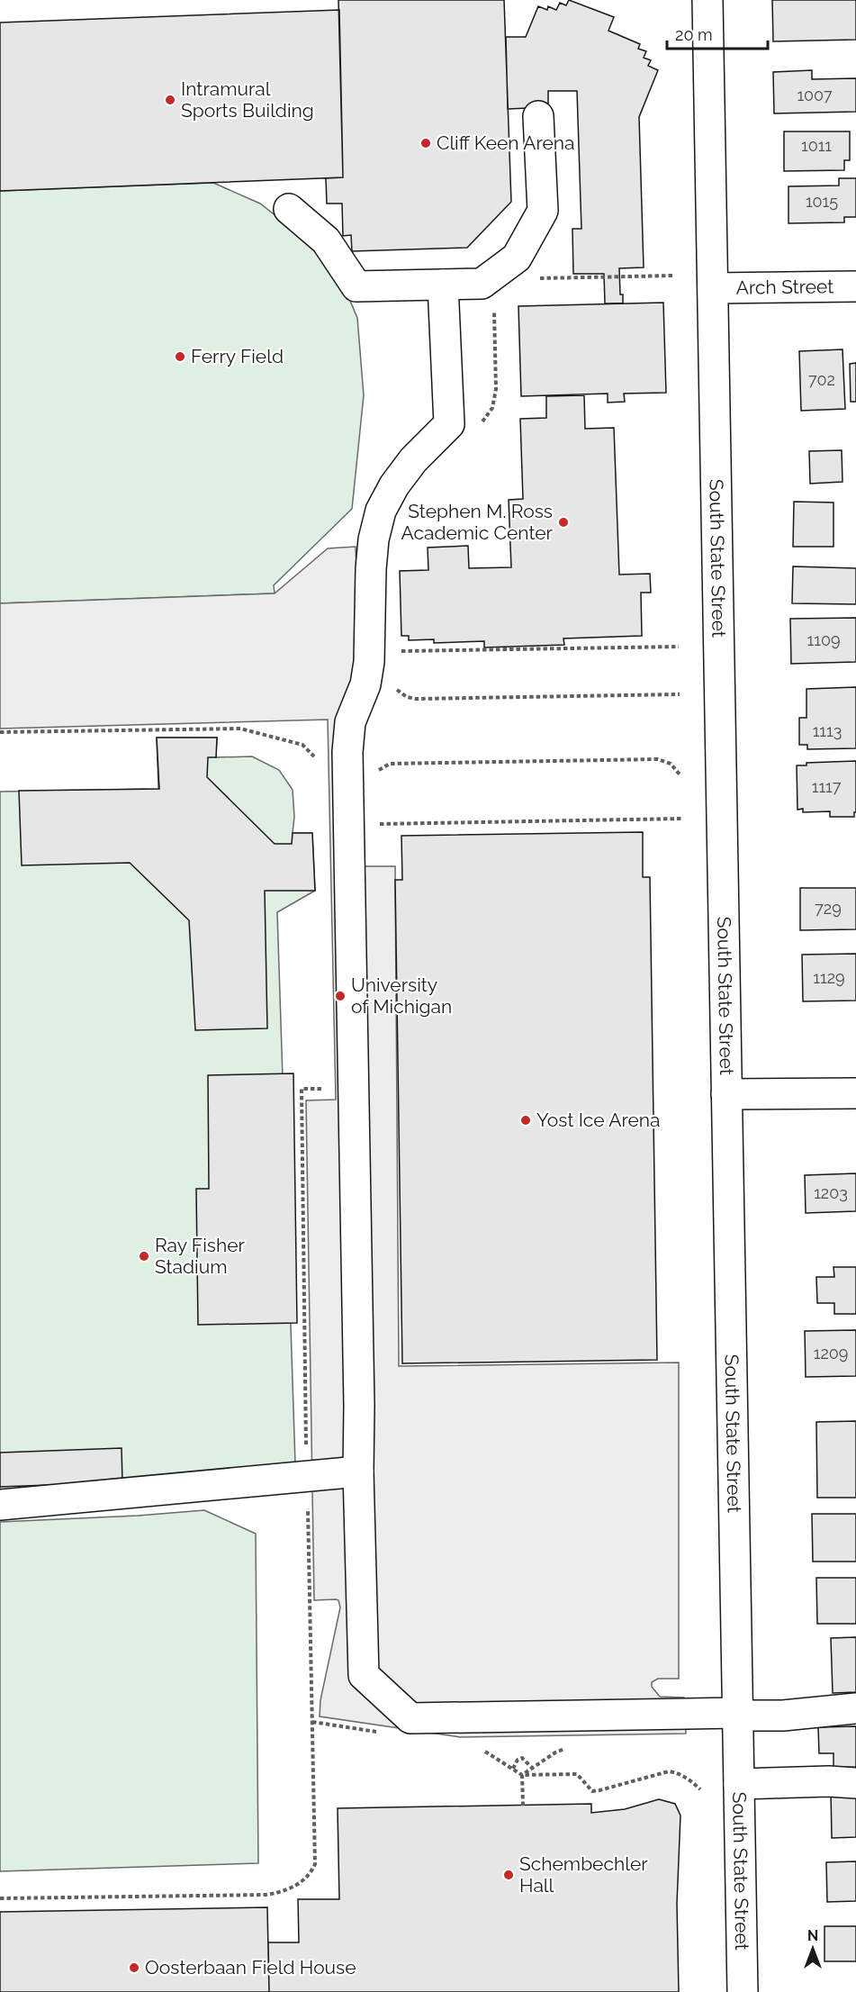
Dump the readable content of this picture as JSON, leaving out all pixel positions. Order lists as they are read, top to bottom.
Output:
{
  "streets": {
    "main road": ["Arch Street", "South State Street"]
  },
  "crossings": [
    ["Arch Street", "South State Street"]
  ],
  "places": [
    "Intramural Sports Building",
    "Cliff Keen Arena",
    "Ferry Field",
    "Stephen M. Ross Academic Center",
    "University of Michigan",
    "Yost Ice Arena",
    "Ray Fisher Stadium",
    "Schembechler Hall",
    "Oosterbaan Field House"
  ],
  "house_numbers": [
    "1007",
    "1011",
    "1015",
    "702",
    "1109",
    "1113",
    "1117",
    "729",
    "1129",
    "1203",
    "1209"
  ],
  "scale_bar": "20 m",
  "north": "top"
}
